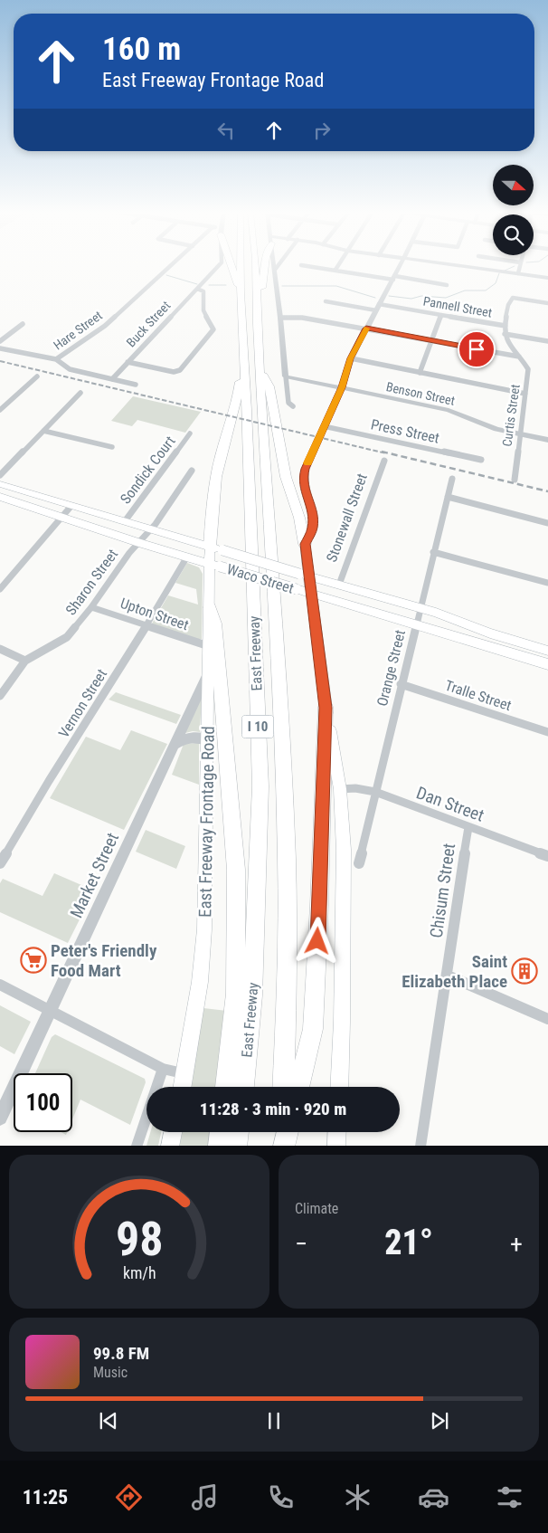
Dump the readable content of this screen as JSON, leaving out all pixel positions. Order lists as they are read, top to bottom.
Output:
{
  "streets": {
    "highway": ["East Freeway", "I 10"],
    "main road": ["Waco Street", "East Freeway Frontage Road"],
    "street": [
      "Pannell Street",
      "Buck Street",
      "Hare Street",
      "Benson Street",
      "Curtis Street",
      "Press Street",
      "Sondick Court",
      "Stonewall Street",
      "Sharon Street",
      "Upton Street",
      "Orange Street",
      "Tralle Street",
      "Vernon Street",
      "Dan Street",
      "Market Street",
      "Chisum Street"
    ]
  },
  "crossings": [
    ["Benson Street", "Curtis Street"],
    ["Sondick Court", "Waco Street"],
    ["Stonewall Street", "Waco Street"],
    ["Waco Street", "Sharon Street"],
    ["Waco Street", "Orange Street"],
    ["Waco Street", "Vernon Street"],
    ["Waco Street", "East Freeway Frontage Road"],
    ["Sharon Street", "Upton Street"],
    ["Upton Street", "Vernon Street"],
    ["Upton Street", "East Freeway Frontage Road"],
    ["Orange Street", "Tralle Street"],
    ["Orange Street", "Dan Street"],
    ["Dan Street", "Chisum Street"],
    ["East Freeway Frontage Road", "Market Street"]
  ],
  "places": {
    "supermarket": ["Peter's Friendly Food Mart"],
    "building": ["Saint Elizabeth Place"]
  },
  "north": "right",
  "page": {
    "turn": ["160 m", "East Freeway Frontage Road"],
    "limit": "100",
    "trip": "11:28 · 3 min · 920 m",
    "tile": "Climate",
    "heat": ["−", "21°", "+"],
    "song": ["99.8 FM", "Music"],
    "tabs": "11:25",
    "gauge": ["98", "km/h"]
  }
}
